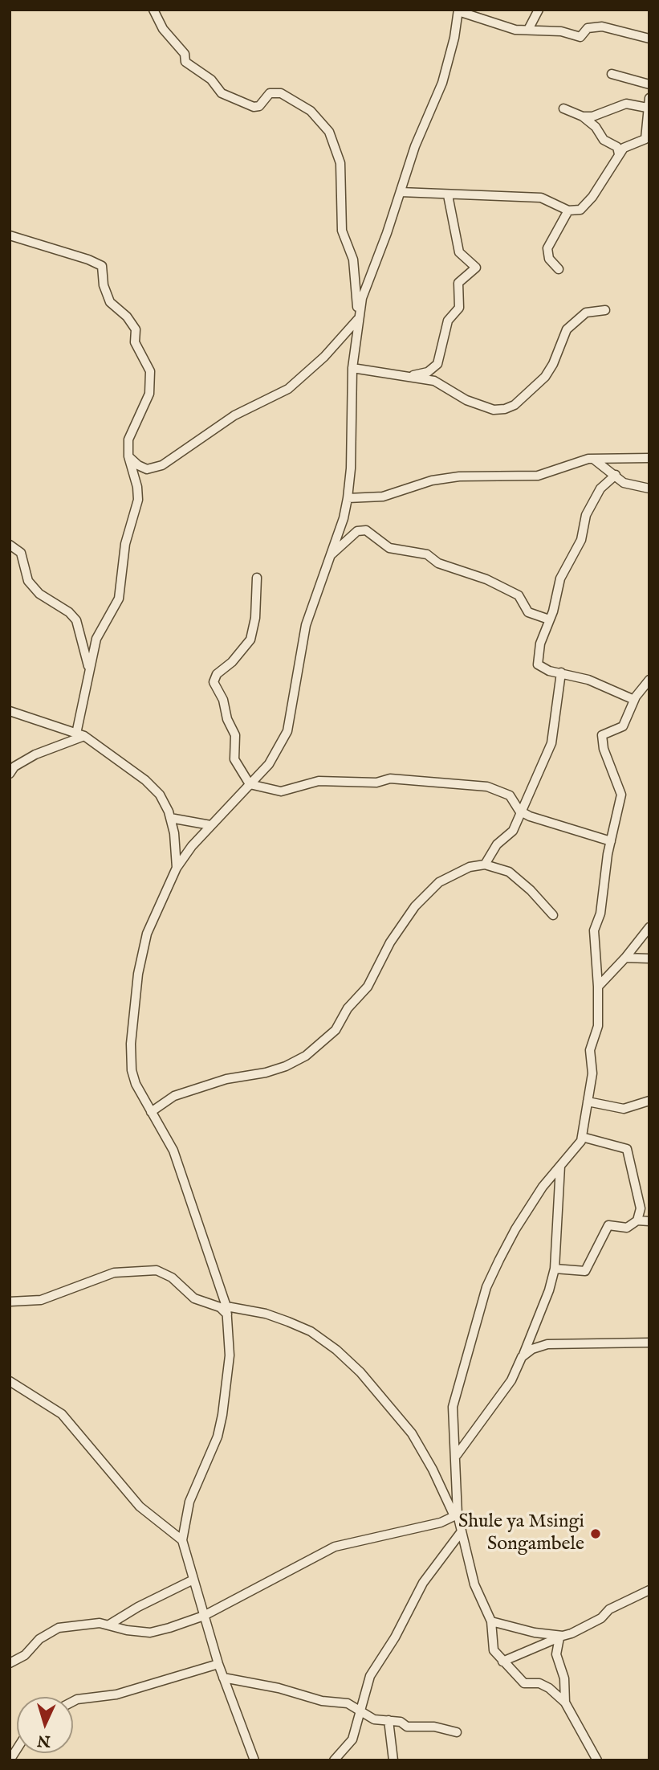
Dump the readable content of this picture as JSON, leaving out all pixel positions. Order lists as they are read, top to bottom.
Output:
{
  "places": ["Shule ya Msingi Songambele"],
  "north": "bottom"
}
